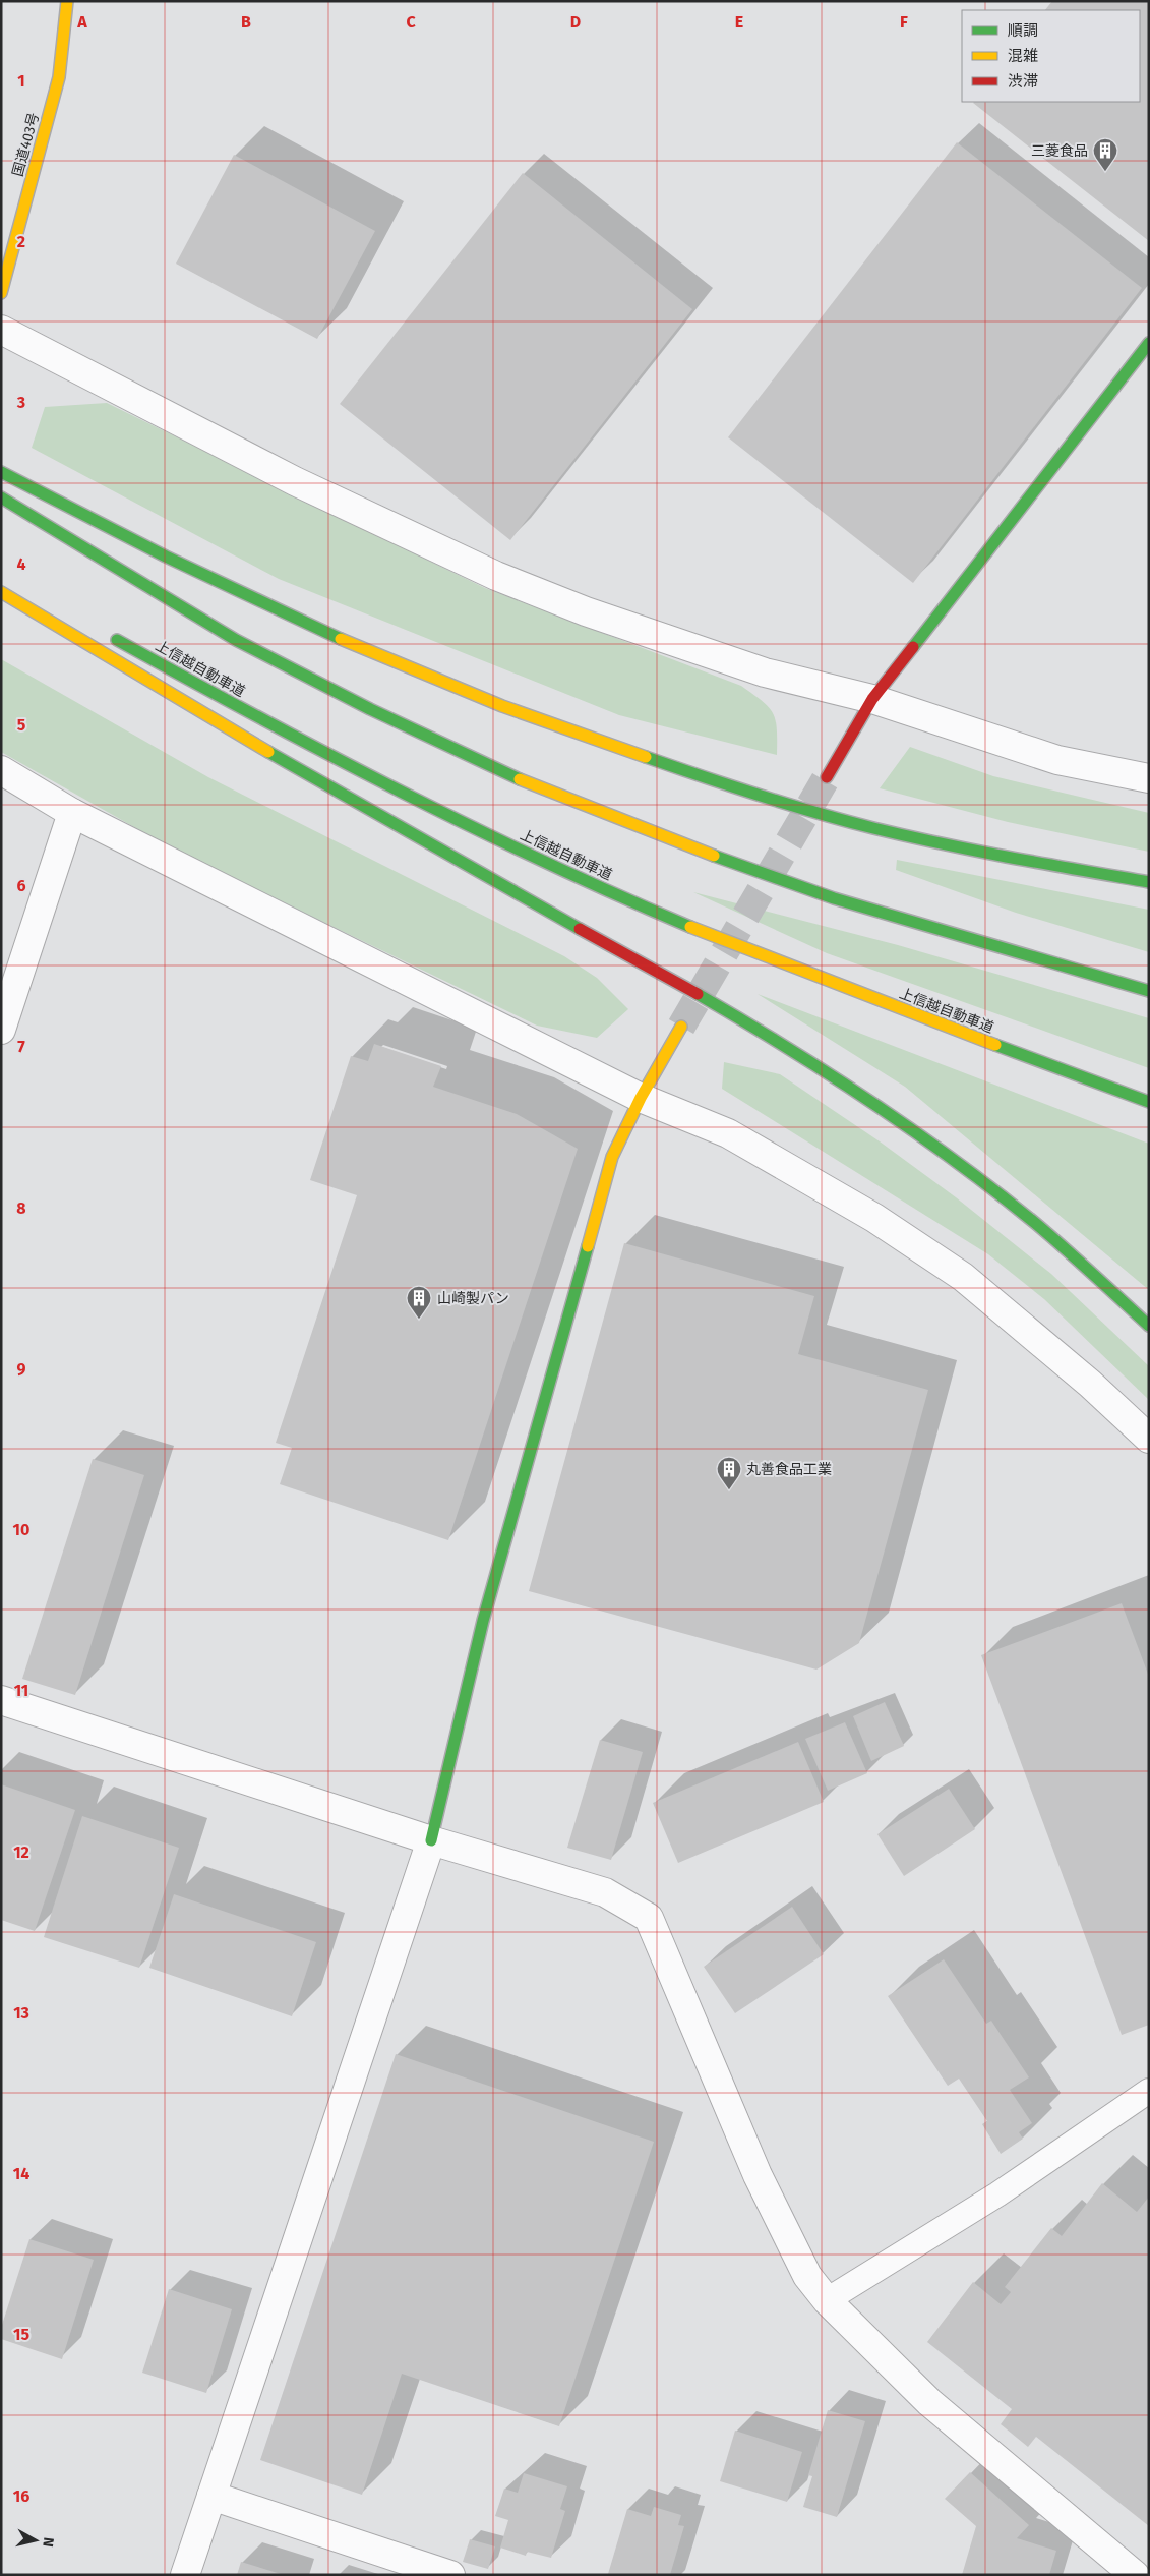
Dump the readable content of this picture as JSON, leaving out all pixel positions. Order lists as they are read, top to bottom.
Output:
{
  "streets": {
    "main road": ["国道403号", "上信越自動車道"]
  },
  "places": {
    "building": ["三菱食品", "山崎製パン", "丸善食品工業"]
  },
  "legend": ["順調", "混雑", "渋滞"],
  "north": "right",
  "grid": {
    "columns": [
      "A",
      "B",
      "C",
      "D",
      "E",
      "F"
    ],
    "rows": [
      "1",
      "2",
      "3",
      "4",
      "5",
      "6",
      "7",
      "8",
      "9",
      "10",
      "11",
      "12",
      "13",
      "14",
      "15",
      "16"
    ]
  }
}
